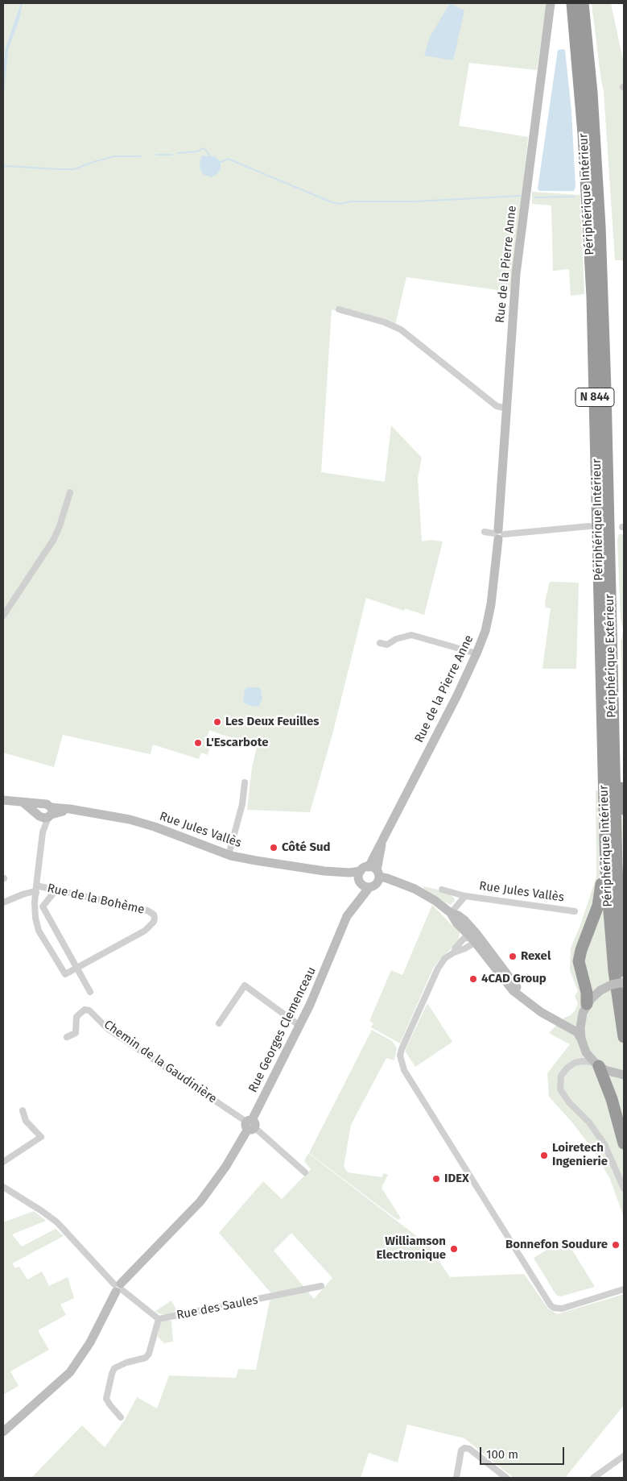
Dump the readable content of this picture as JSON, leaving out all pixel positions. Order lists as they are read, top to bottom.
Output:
{
  "streets": {
    "highway": ["Périphérique Intérieur", "N 844", "Périphérique Extérieur"],
    "street": [
      "Rue de la Pierre Anne",
      "Rue Jules Vallès",
      "Rue de la Bohème",
      "Rue Georges Clemenceau",
      "Chemin de la Gaudinière",
      "Rue des Saules"
    ]
  },
  "crossings": [
    ["Rue de la Pierre Anne", "Rue Jules Vallès"],
    ["Rue de la Pierre Anne", "Rue Georges Clemenceau"],
    ["Rue Jules Vallès", "Rue Georges Clemenceau"],
    ["Rue Georges Clemenceau", "Chemin de la Gaudinière"]
  ],
  "places": [
    "Les Deux Feuilles",
    "L'Escarbote",
    "Côté Sud",
    "Rexel",
    "4CAD Group",
    "Loiretech Ingenierie",
    "IDEX",
    "Bonnefon Soudure",
    "Williamson Electronique"
  ],
  "scale_bar": "100 m"
}
